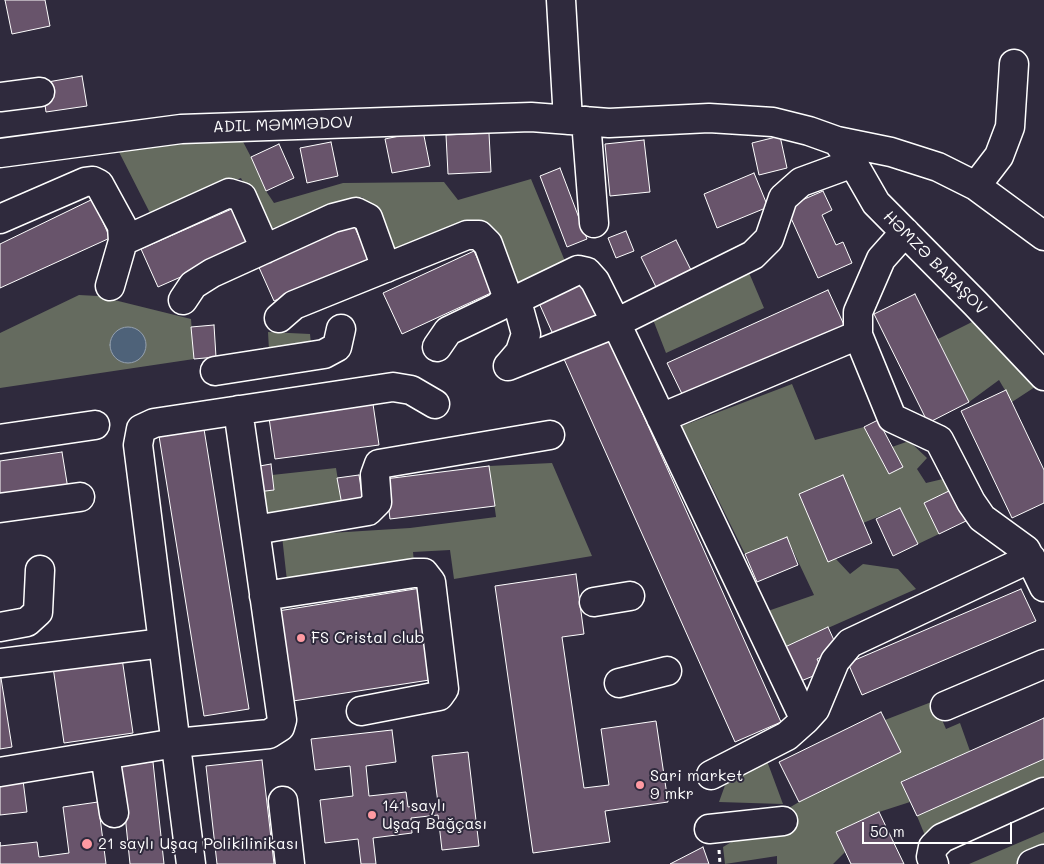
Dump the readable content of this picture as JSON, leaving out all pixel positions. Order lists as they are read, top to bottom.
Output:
{
  "streets": {
    "street": ["ADIL MƏMMƏDOV", "HƏMZƏ BABAŞOV"]
  },
  "places": [
    "FS Cristal club",
    "Sari market 9 mkr",
    "141 saylı Uşaq Bağçası",
    "21 saylı Uşaq Polikilinikası"
  ],
  "scale_bar": "50 m"
}
